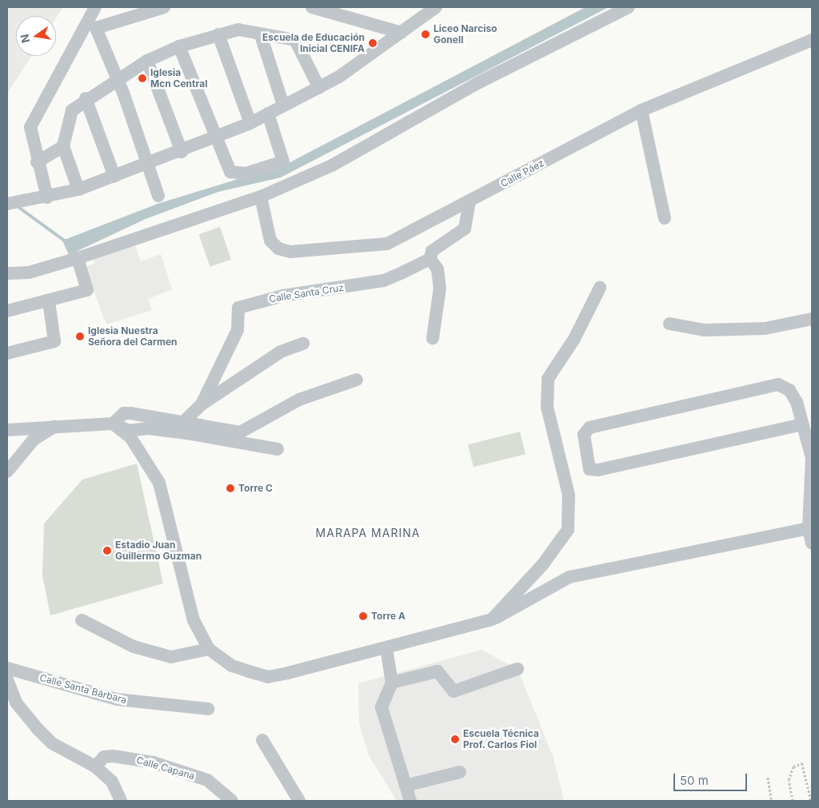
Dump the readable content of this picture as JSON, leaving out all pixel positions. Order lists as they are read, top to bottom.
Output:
{
  "streets": {
    "street": [
      "Calle Páez",
      "Calle Santa Cruz",
      "Calle Santa Bárbara",
      "Calle Capana"
    ]
  },
  "crossings": [
    ["Calle Páez", "Calle Santa Cruz"]
  ],
  "districts": ["MARAPA MARINA"],
  "places": [
    "Liceo Narciso Gonell",
    "Escuela de Educación Inicial CENIFA",
    "Iglesia Mcn Central",
    "Iglesia Nuestra Señora del Carmen",
    "Torre C",
    "Estadio Juan Guillermo Guzman",
    "Torre A",
    "Escuela Técnica Prof. Carlos Fiol"
  ],
  "scale_bar": "50 m",
  "north": "left"
}
